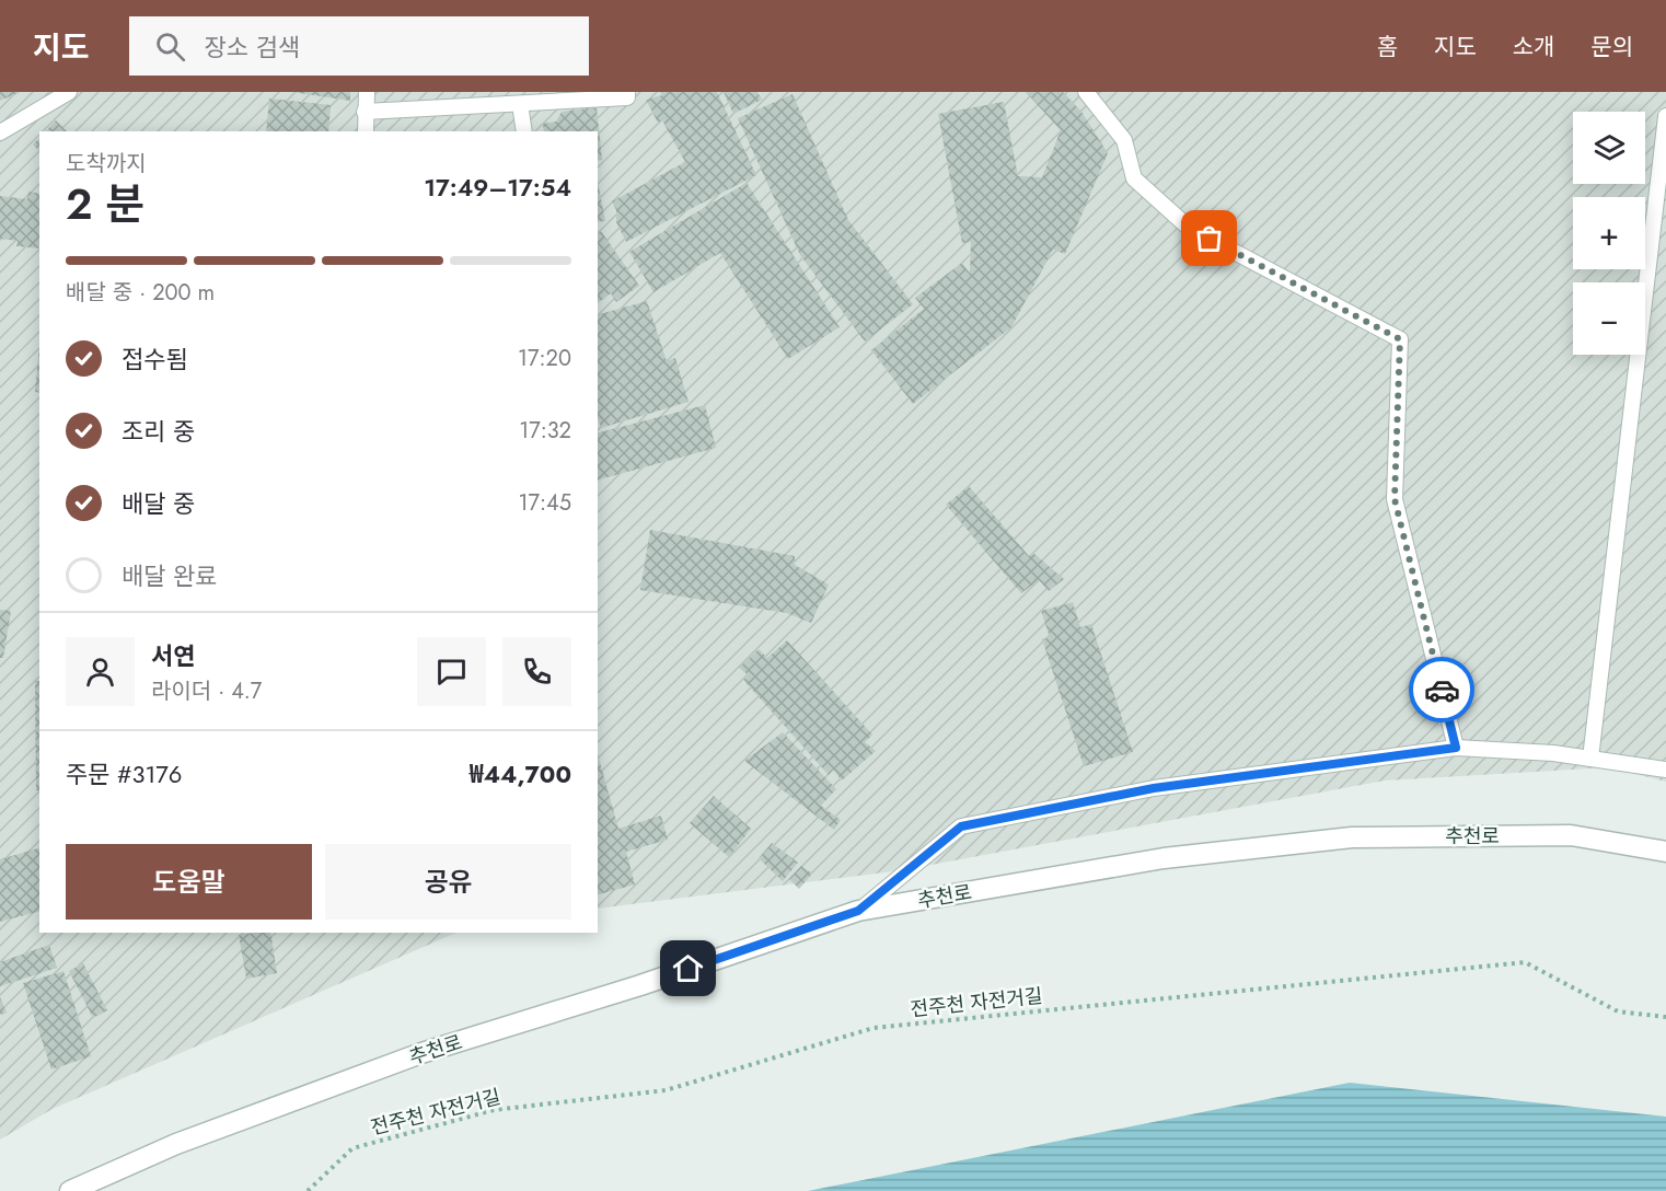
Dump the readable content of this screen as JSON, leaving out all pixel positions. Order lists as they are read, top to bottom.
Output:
{
  "streets": {
    "street": ["추천로"],
    "path": ["전주천 자전거길"]
  },
  "page": {
    "header": "지도",
    "search": "장소 검색",
    "nav": [
      "홈",
      "지도",
      "소개",
      "문의"
    ],
    "map_buttons": ["+", "−"],
    "heading": ["2 분", "도착까지", "17:49–17:54"],
    "panel": [
      "서연",
      "라이더 · 4.7",
      "주문 #3176",
      "₩44,700"
    ],
    "bar": "배달 중 · 200 m",
    "list": [
      ["접수됨", "17:20"],
      ["조리 중", "17:32"],
      ["배달 중", "17:45"],
      "배달 완료"
    ],
    "buttons": ["도움말", "공유"]
  }
}
